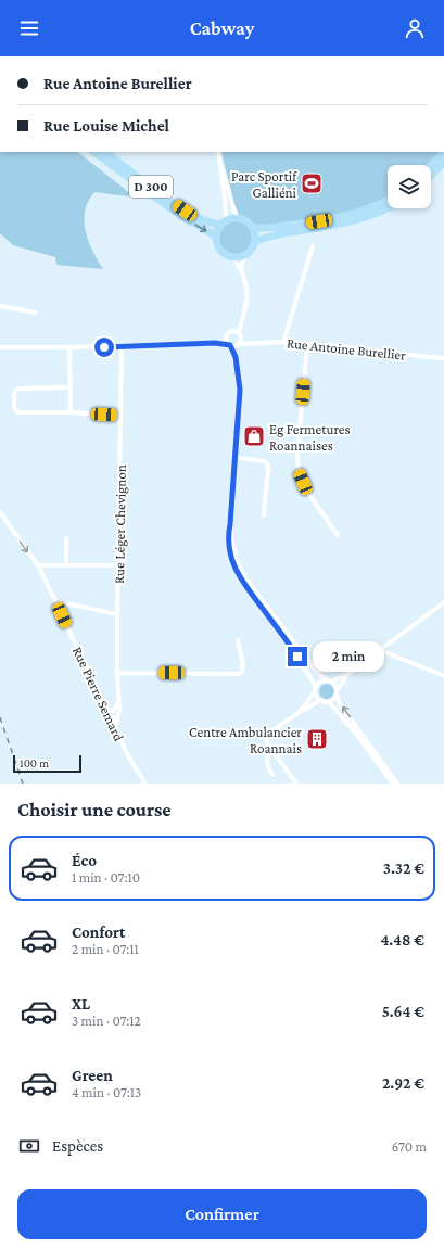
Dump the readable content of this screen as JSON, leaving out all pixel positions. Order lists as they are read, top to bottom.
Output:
{
  "streets": {
    "main road": ["D 300"],
    "street": ["Rue Antoine Burellier", "Rue Léger Chevignon", "Rue Pierre Semard"]
  },
  "crossings": [
    ["Rue Léger Chevignon", "Rue Pierre Semard"]
  ],
  "places": {
    "sports": ["Parc Sportif Galliéni"],
    "shop": ["Eg Fermetures Roannaises"],
    "building": ["Centre Ambulancier Roannais"]
  },
  "scale_bar": "100 m",
  "page": {
    "header": "Cabway",
    "banner": ["Rue Antoine Burellier", "Rue Louise Michel"],
    "bubble": "2 min",
    "scale": "100 m",
    "heading": "Choisir une course",
    "list": [
      {
        "name": "Éco",
        "note": "1 min · 07:10",
        "value": "3.32 €"
      },
      {
        "name": "Confort",
        "note": "2 min · 07:11",
        "value": "4.48 €"
      },
      {
        "name": "XL",
        "note": "3 min · 07:12",
        "value": "5.64 €"
      },
      {
        "name": "Green",
        "note": "4 min · 07:13",
        "value": "2.92 €"
      }
    ],
    "pay": ["Espèces", "670 m"],
    "buttons": "Confirmer"
  }
}
